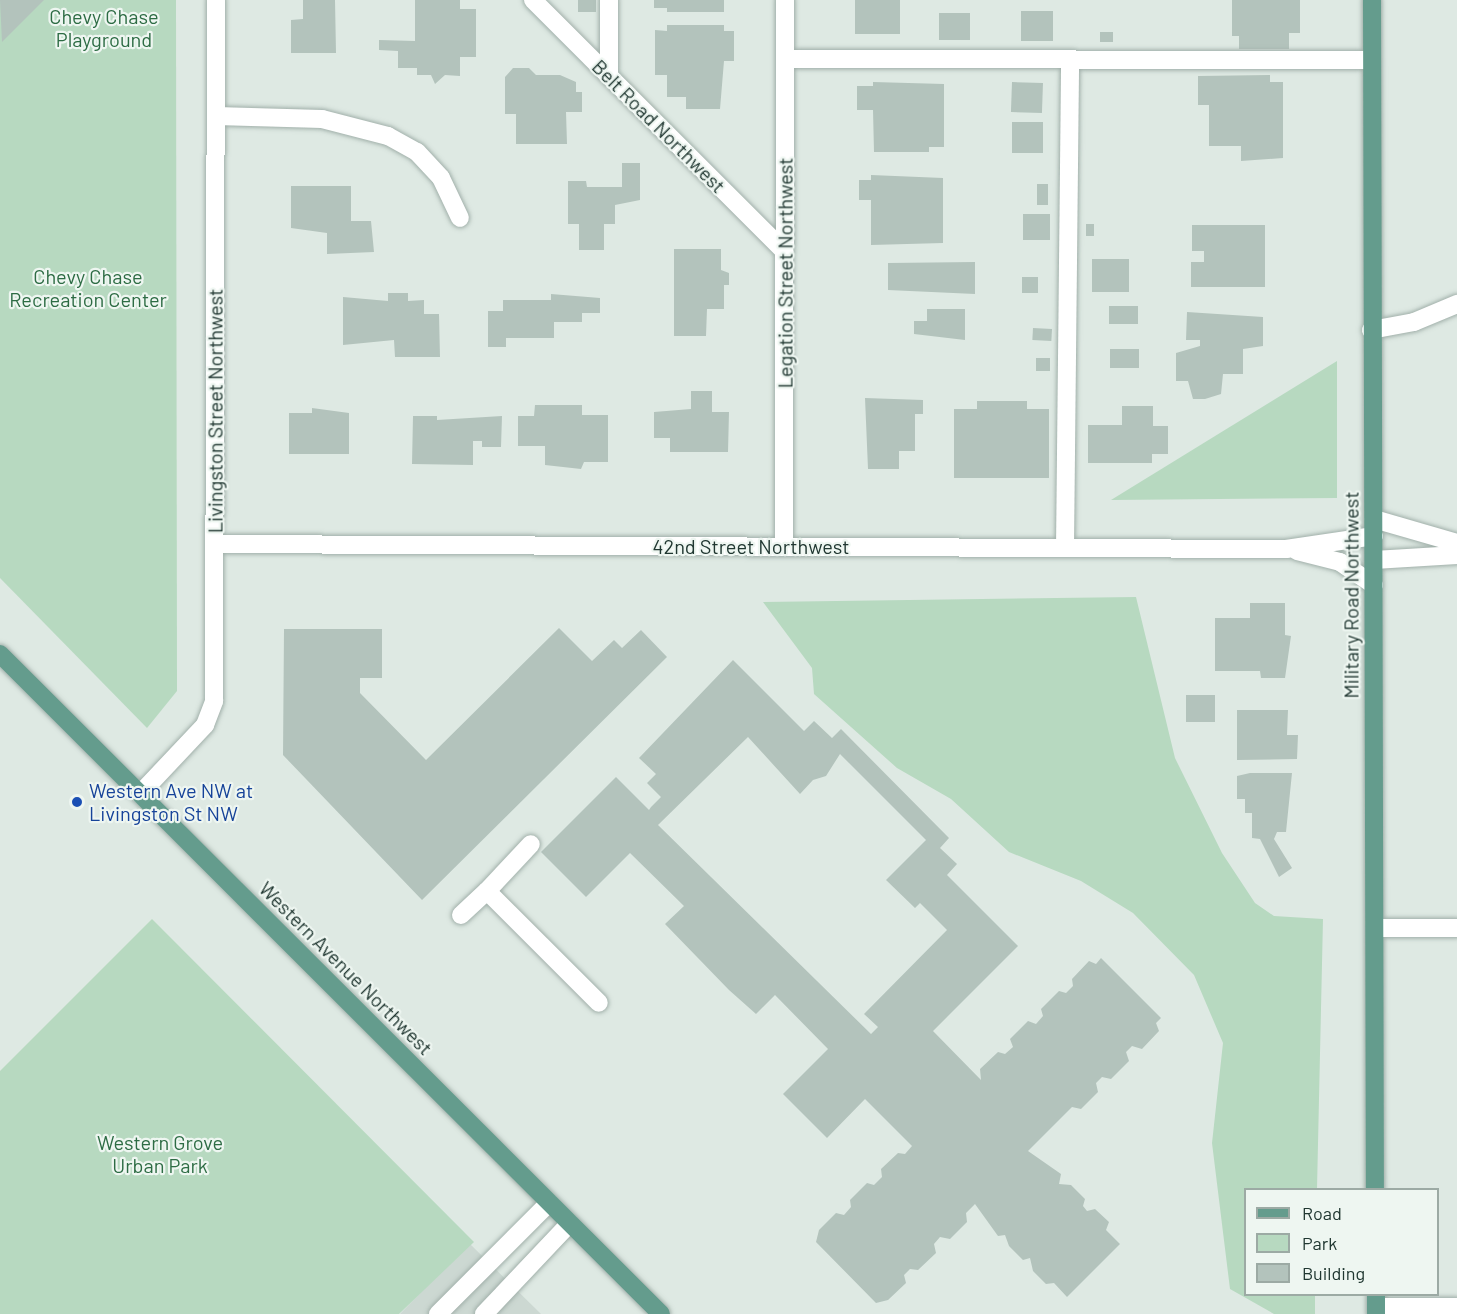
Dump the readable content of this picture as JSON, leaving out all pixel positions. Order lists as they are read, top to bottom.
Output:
{
  "streets": {
    "main road": ["Military Road Northwest", "Western Avenue Northwest"],
    "street": [
      "Belt Road Northwest",
      "Legation Street Northwest",
      "Livingston Street Northwest",
      "42nd Street Northwest"
    ]
  },
  "crossings": [
    ["Belt Road Northwest", "Legation Street Northwest"],
    ["Legation Street Northwest", "42nd Street Northwest"],
    ["Livingston Street Northwest", "42nd Street Northwest"],
    ["Livingston Street Northwest", "Western Avenue Northwest"],
    ["42nd Street Northwest", "Military Road Northwest"]
  ],
  "parks": ["Chevy Chase Playground", "Chevy Chase Recreation Center", "Western Grove Urban Park"],
  "places": ["Western Ave NW at Livingston St NW"],
  "legend": ["Road", "Park", "Building"]
}
